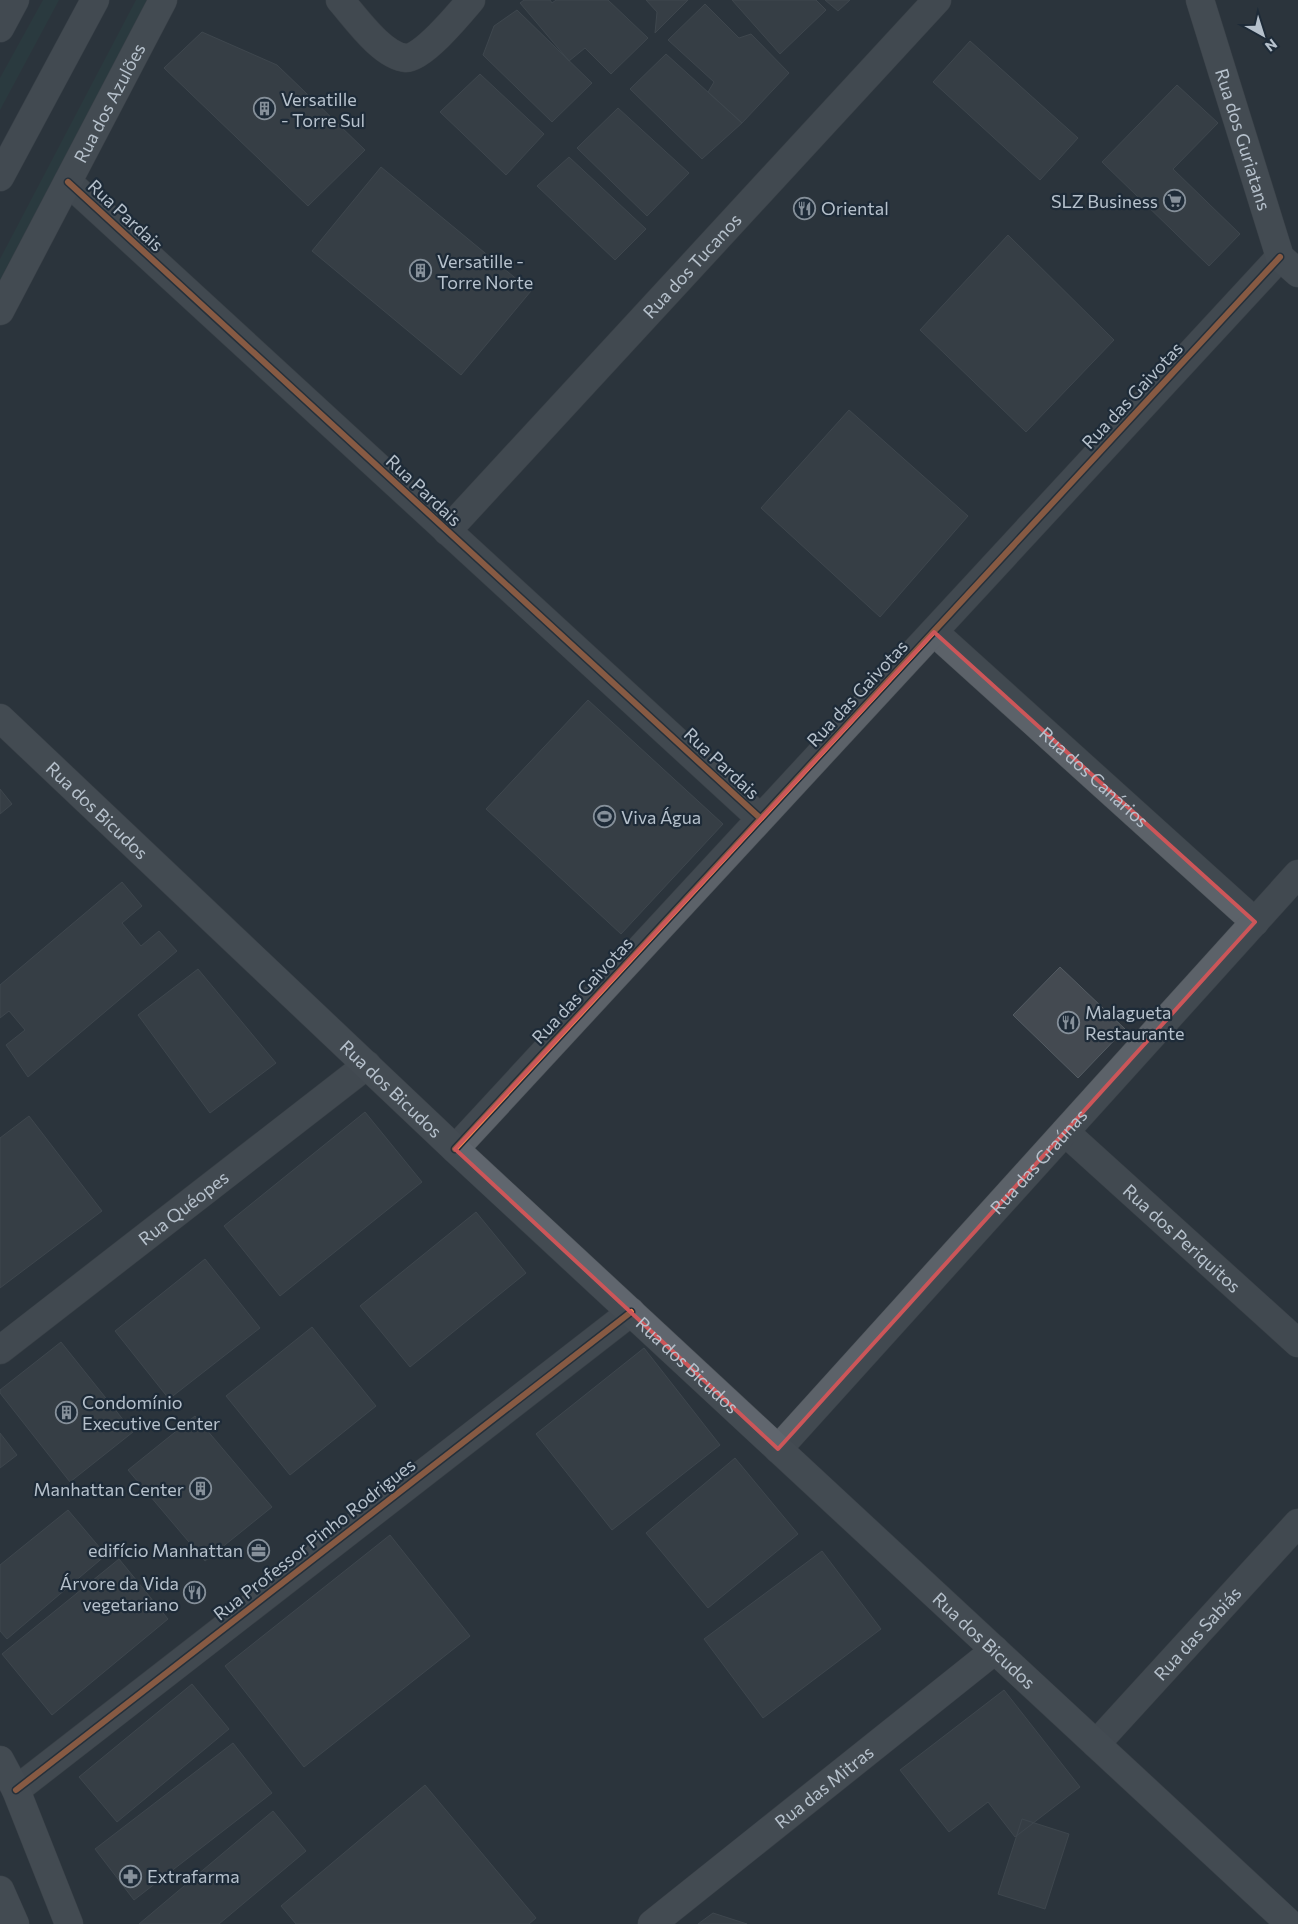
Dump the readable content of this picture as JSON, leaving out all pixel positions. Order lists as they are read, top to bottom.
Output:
{
  "streets": {
    "main road": [
      "Rua dos Azulões",
      "Rua dos Guriatans",
      "Rua dos Bicudos",
      "Rua das Mitras"
    ],
    "street": [
      "Rua Pardais",
      "Rua dos Tucanos",
      "Rua das Gaivotas",
      "Rua dos Canários",
      "Rua das Graúnas",
      "Rua Quéopes",
      "Rua dos Periquitos",
      "Rua Professor Pinho Rodrigues",
      "Rua das Sabiás"
    ]
  },
  "crossings": [
    ["Rua dos Azulões", "Rua Pardais"],
    ["Rua dos Guriatans", "Rua das Gaivotas"],
    ["Rua Pardais", "Rua dos Tucanos"],
    ["Rua Pardais", "Rua das Gaivotas"],
    ["Rua das Gaivotas", "Rua dos Canários"],
    ["Rua das Gaivotas", "Rua dos Bicudos"],
    ["Rua dos Canários", "Rua das Graúnas"],
    ["Rua dos Bicudos", "Rua das Graúnas"],
    ["Rua dos Bicudos", "Rua Quéopes"],
    ["Rua dos Bicudos", "Rua Professor Pinho Rodrigues"],
    ["Rua dos Bicudos", "Rua das Sabiás"],
    ["Rua dos Bicudos", "Rua das Mitras"],
    ["Rua das Graúnas", "Rua dos Periquitos"]
  ],
  "places": {
    "building": [
      "Versatille - Torre Sul",
      "Versatille - Torre Norte",
      "Condomínio Executive Center",
      "Manhattan Center"
    ],
    "supermarket": ["SLZ Business"],
    "restaurant": ["Oriental", "Malagueta Restaurante", "Árvore da Vida vegetariano"],
    "sports": ["Viva Água"],
    "office": ["edifício Manhattan"],
    "pharmacy": ["Extrafarma"]
  },
  "north": "bottom right"
}
